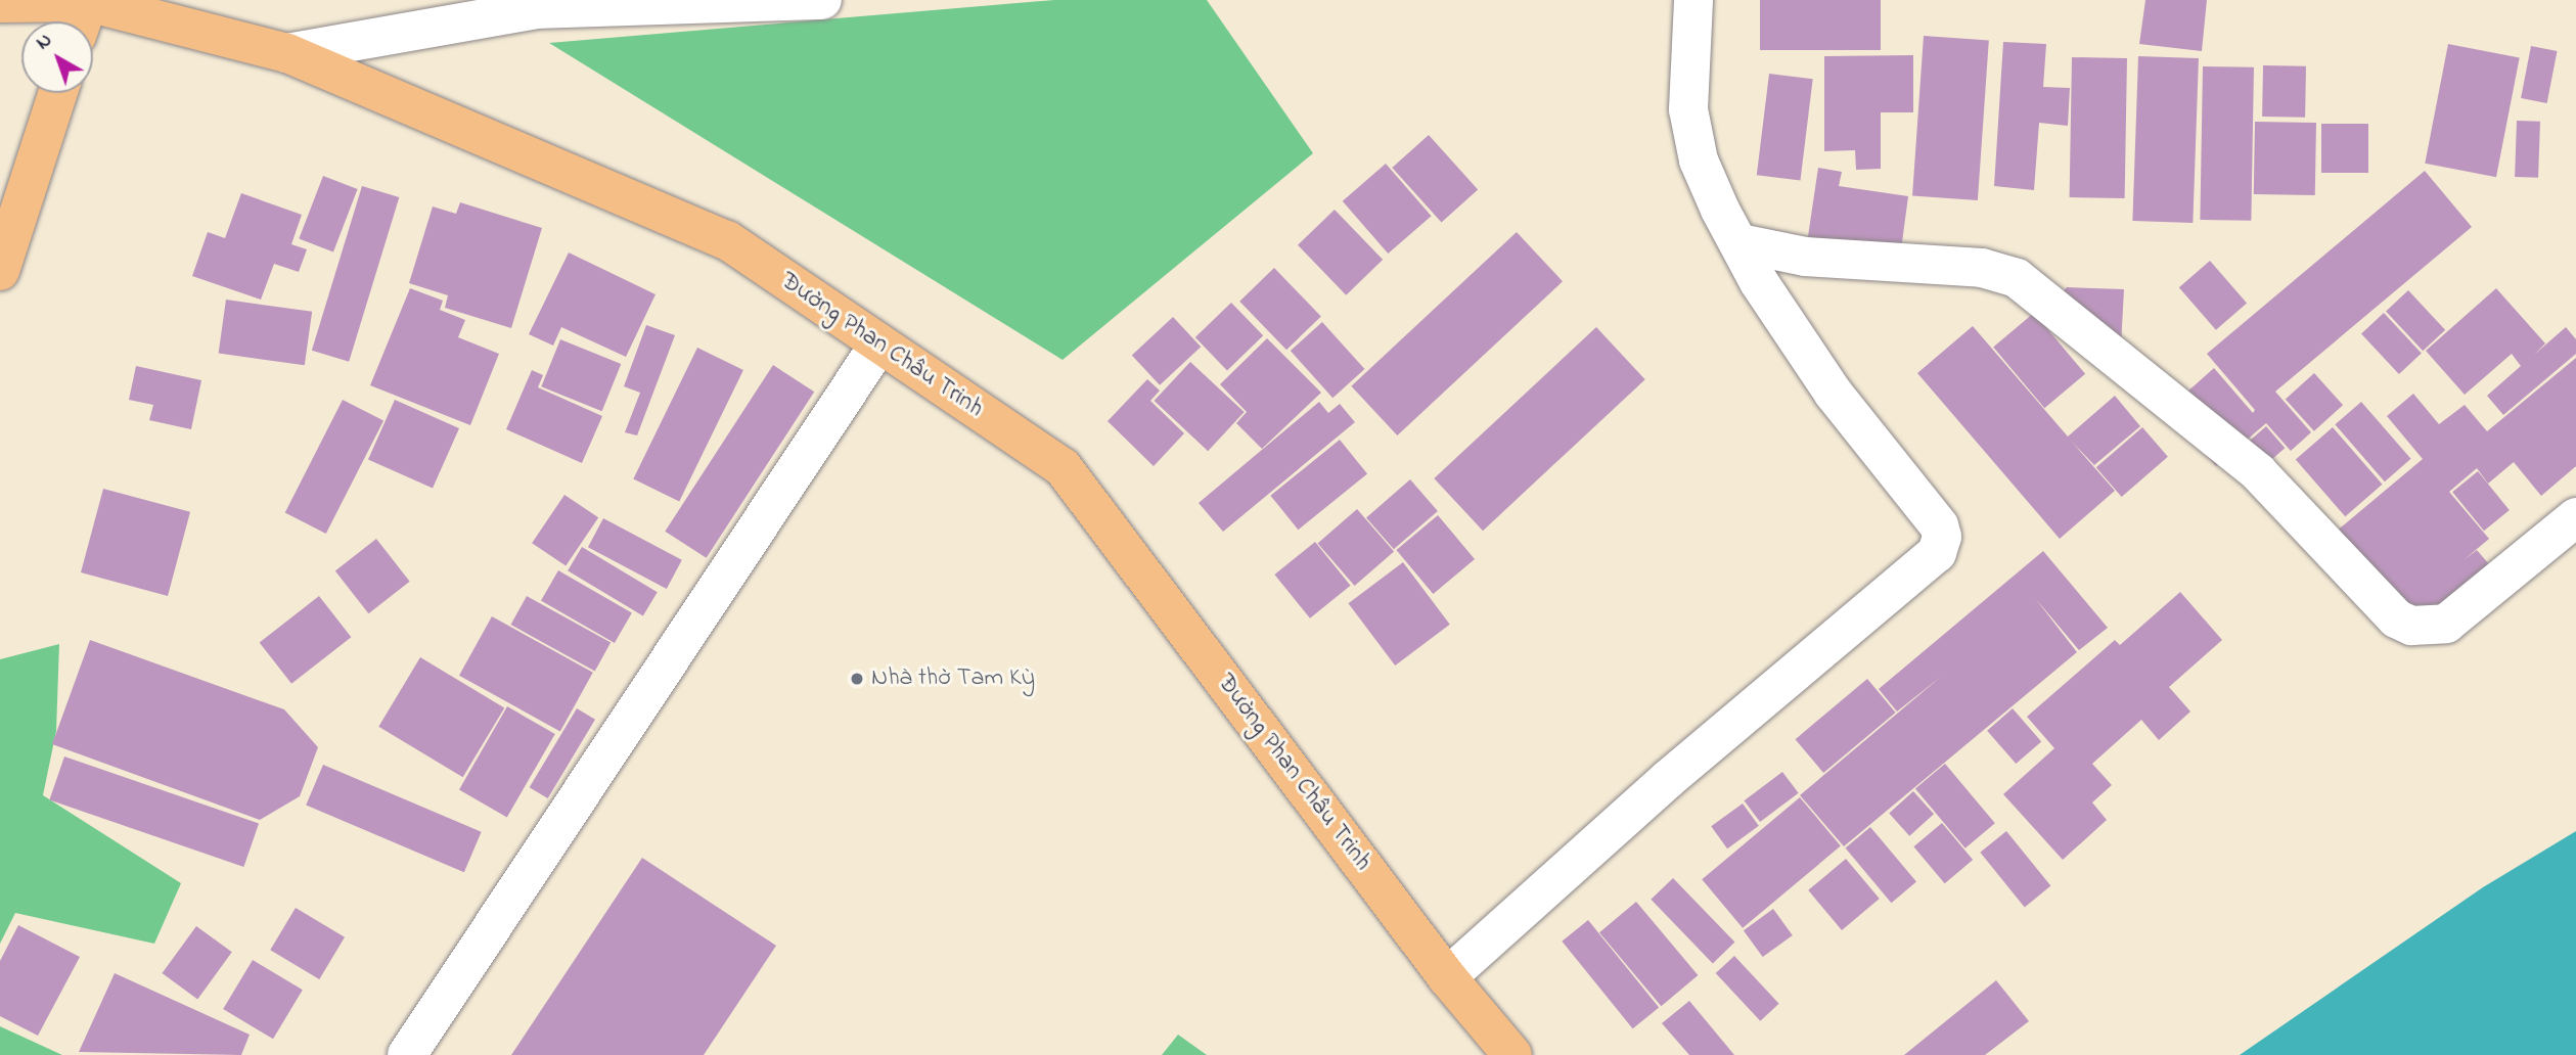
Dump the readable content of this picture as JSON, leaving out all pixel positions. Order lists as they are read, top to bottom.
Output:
{
  "streets": {
    "main road": ["Đường Phan Châu Trinh"]
  },
  "places": ["Nhà thờ Tam Kỳ"],
  "north": "top left"
}
